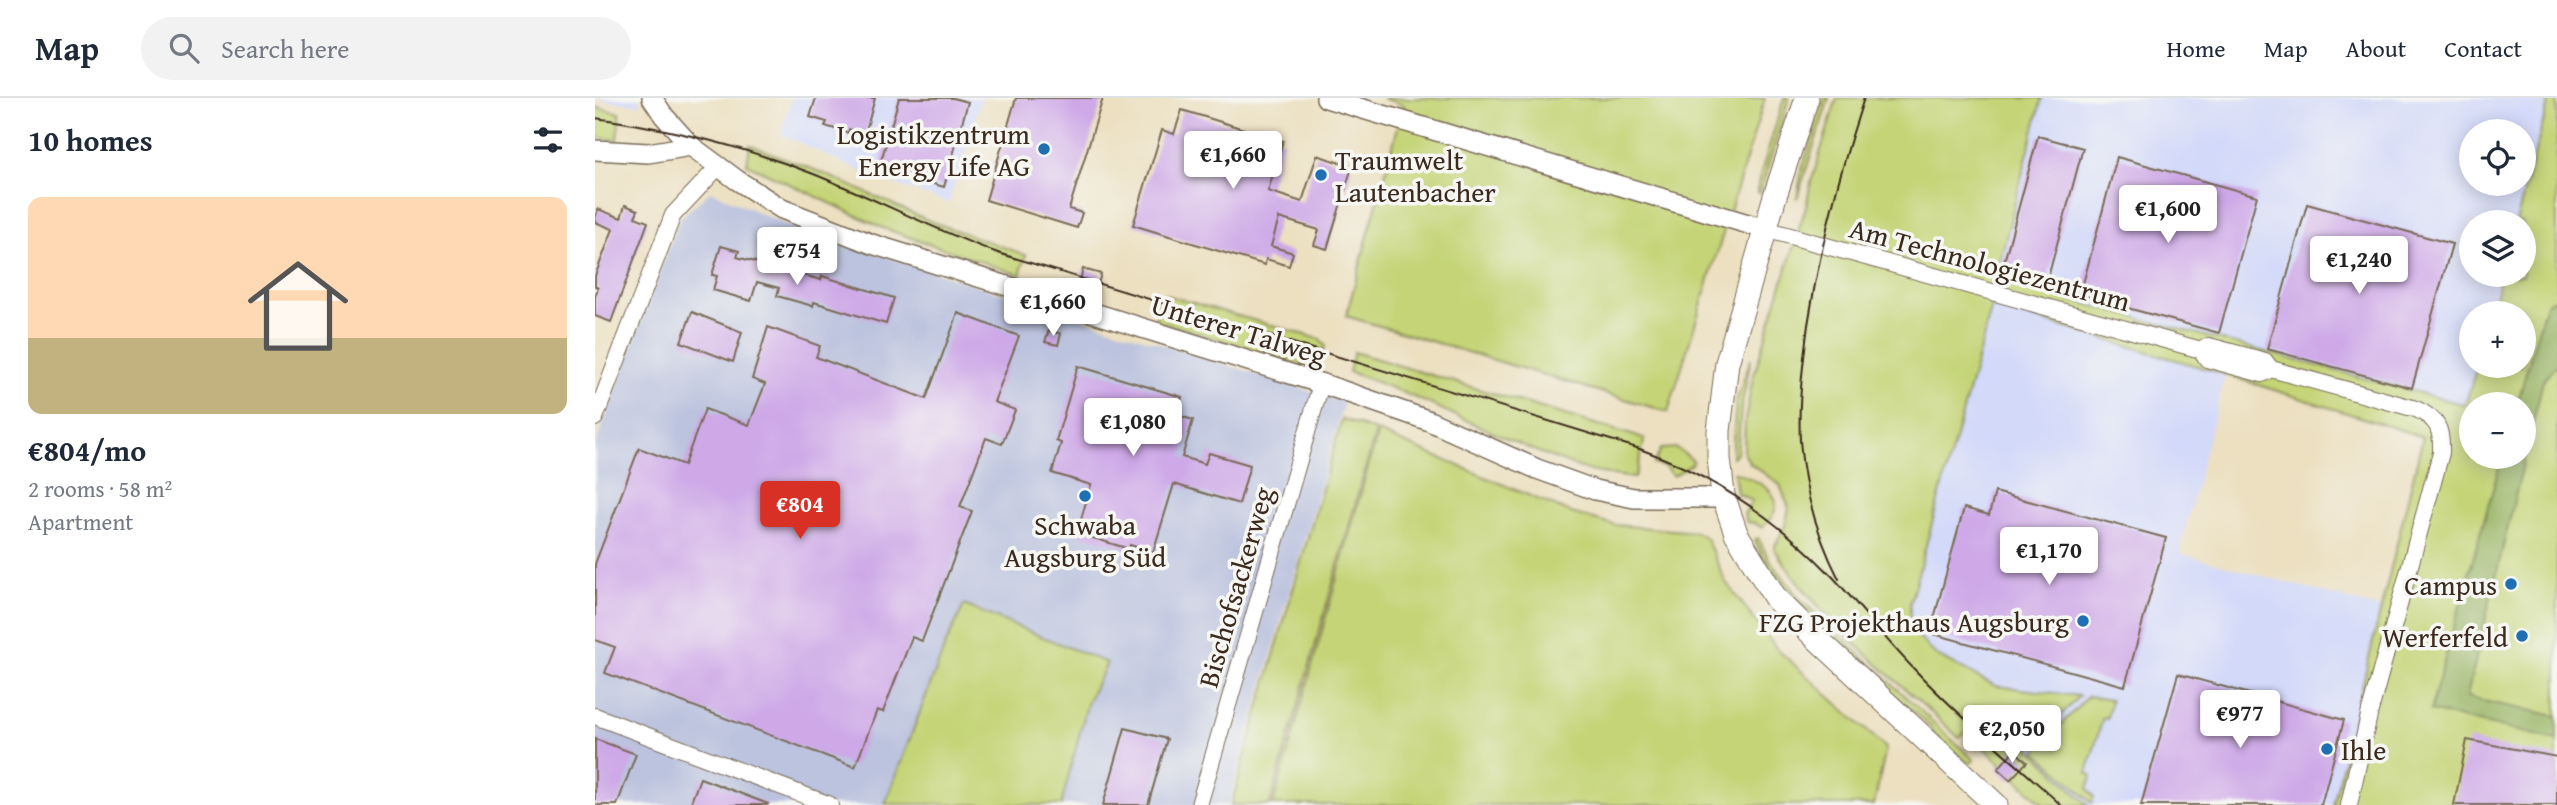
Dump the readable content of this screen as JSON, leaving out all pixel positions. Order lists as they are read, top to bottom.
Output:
{
  "streets": {
    "street": ["Am Technologiezentrum", "Unterer Talweg", "Bischofsackerweg"]
  },
  "crossings": [
    ["Unterer Talweg", "Bischofsackerweg"]
  ],
  "places": [
    "Logistikzentrum Energy Life AG",
    "Traumwelt Lautenbacher",
    "Schwaba Augsburg Süd",
    "Campus",
    "FZG Projekthaus Augsburg",
    "Werferfeld",
    "Ihle"
  ],
  "page": {
    "header": "Map",
    "search": "Search here",
    "nav": [
      "Home",
      "Map",
      "About",
      "Contact"
    ],
    "heading": "10 homes",
    "map_buttons": ["+", "−"],
    "price": [
      "€1,660",
      "€1,600",
      "€754",
      "€1,240",
      "€1,660",
      "€1,080",
      "€804",
      "€1,170",
      "€977",
      "€2,050"
    ],
    "list": [
      {
        "name": "€804/mo",
        "note": "2 rooms · 58 m² · Apartment"
      }
    ]
  }
}
